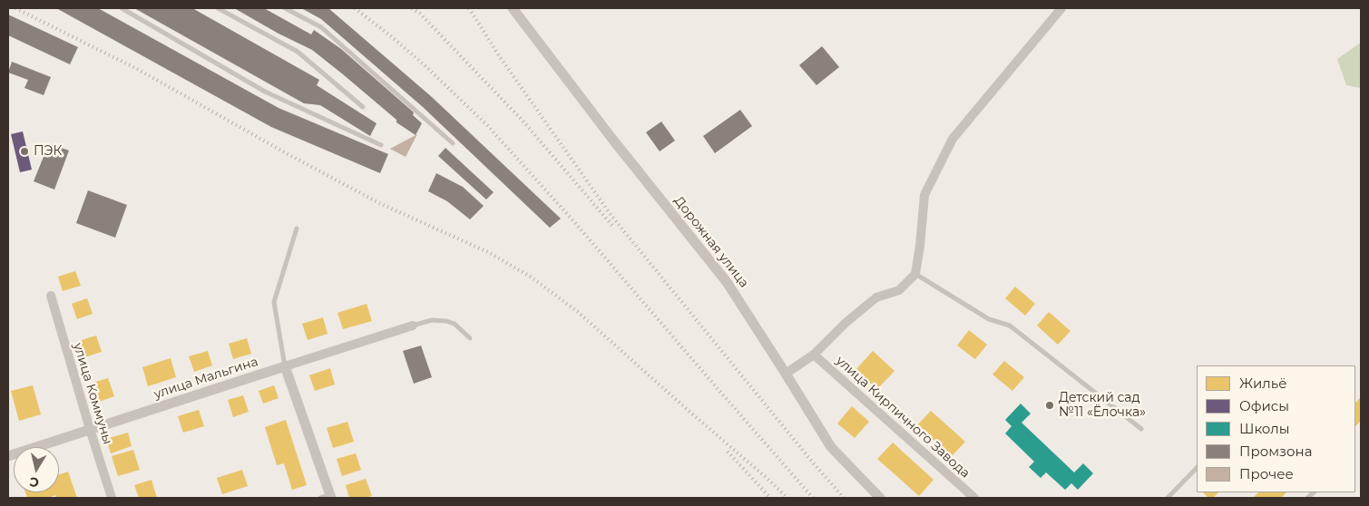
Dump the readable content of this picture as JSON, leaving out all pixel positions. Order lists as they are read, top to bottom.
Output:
{
  "streets": {
    "street": [
      "Дорожная улица",
      "улица Мальгина",
      "улица Коммуны",
      "улица Кирпичного Завода"
    ]
  },
  "crossings": [
    ["улица Мальгина", "улица Коммуны"]
  ],
  "places": ["ПЭК", "Детский сад №11 «Ёлочка»"],
  "legend": [
    "Жильё",
    "Офисы",
    "Школы",
    "Промзона",
    "Прочее"
  ],
  "north": "bottom"
}
